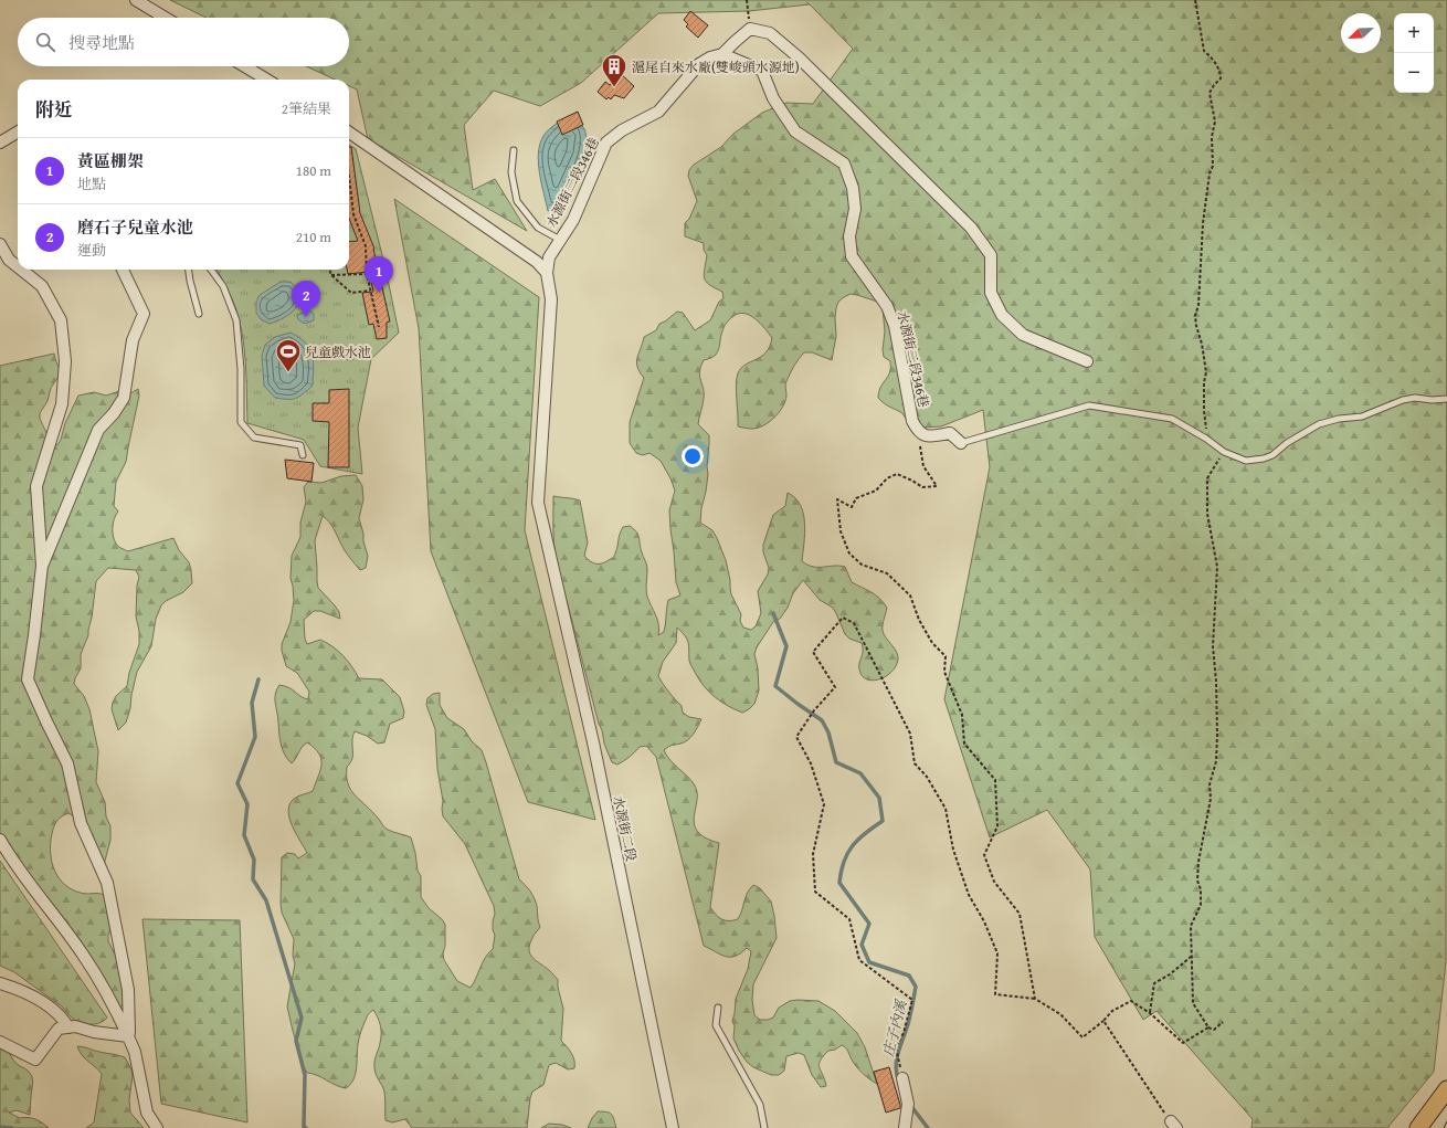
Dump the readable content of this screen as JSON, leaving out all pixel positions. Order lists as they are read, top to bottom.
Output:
{
  "streets": {
    "street": ["水源街二段346巷", "水源街二段"]
  },
  "crossings": [
    ["水源街二段346巷", "水源街二段"]
  ],
  "water": ["庄子內溪"],
  "places": {
    "building": ["滬尾自來水廠(雙峻頭水源地)"],
    "sports": ["兒童戲水池"]
  },
  "north": "bottom left",
  "page": {
    "map_buttons": ["+", "−"],
    "search": "搜尋地點",
    "heading": ["附近", "2筆結果"],
    "list": [
      {
        "mark": "1",
        "name": "黃區棚架",
        "note": "地點",
        "value": "180 m"
      },
      {
        "mark": "2",
        "name": "磨石子兒童水池",
        "note": "運動",
        "value": "210 m"
      }
    ],
    "pins": ["1", "2"]
  }
}
